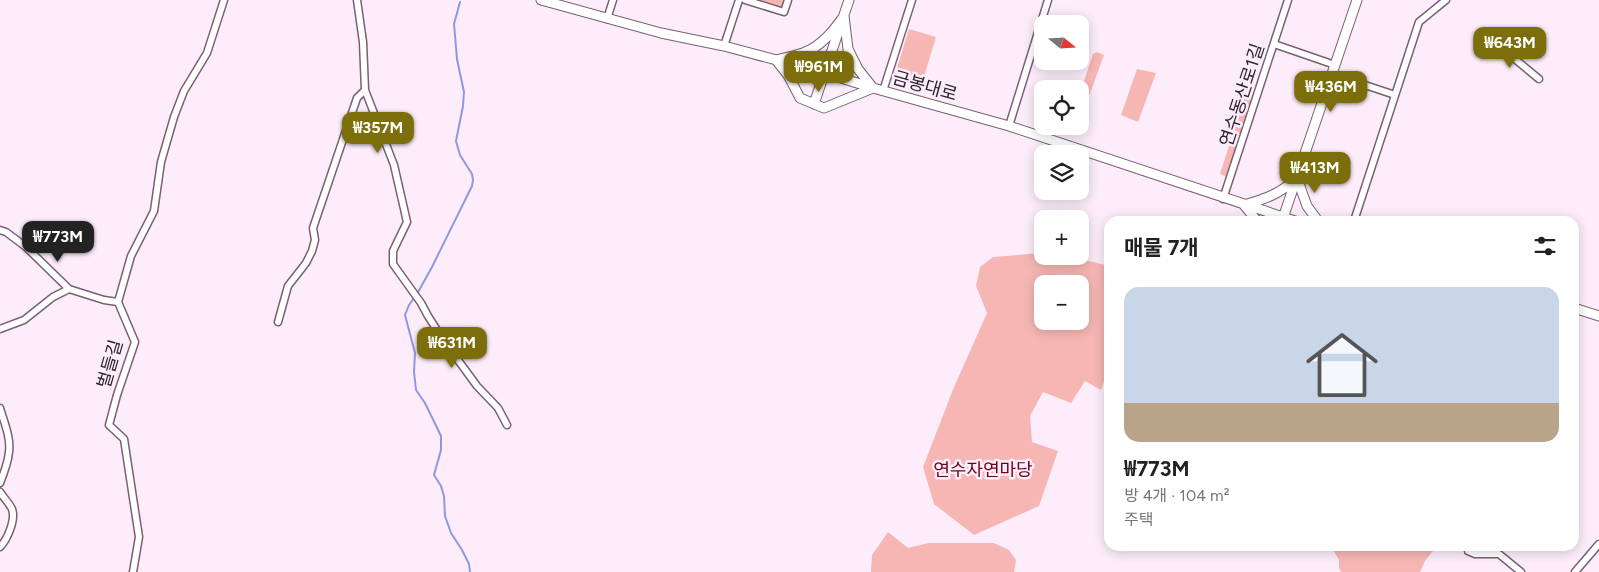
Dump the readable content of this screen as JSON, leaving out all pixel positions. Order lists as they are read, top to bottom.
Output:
{
  "streets": {
    "street": ["금봉대로", "연수동산로1길", "벌들길"]
  },
  "crossings": [
    ["금봉대로", "연수동산로1길"]
  ],
  "parks": ["연수자연마당"],
  "north": "right",
  "page": {
    "map_buttons": ["+", "−"],
    "price": [
      "₩643M",
      "₩961M",
      "₩436M",
      "₩357M",
      "₩413M",
      "₩773M",
      "₩631M"
    ],
    "heading": "매물 7개",
    "list": [
      {
        "name": "₩773M",
        "note": "방 4개 · 104 m² · 주택"
      }
    ]
  }
}
